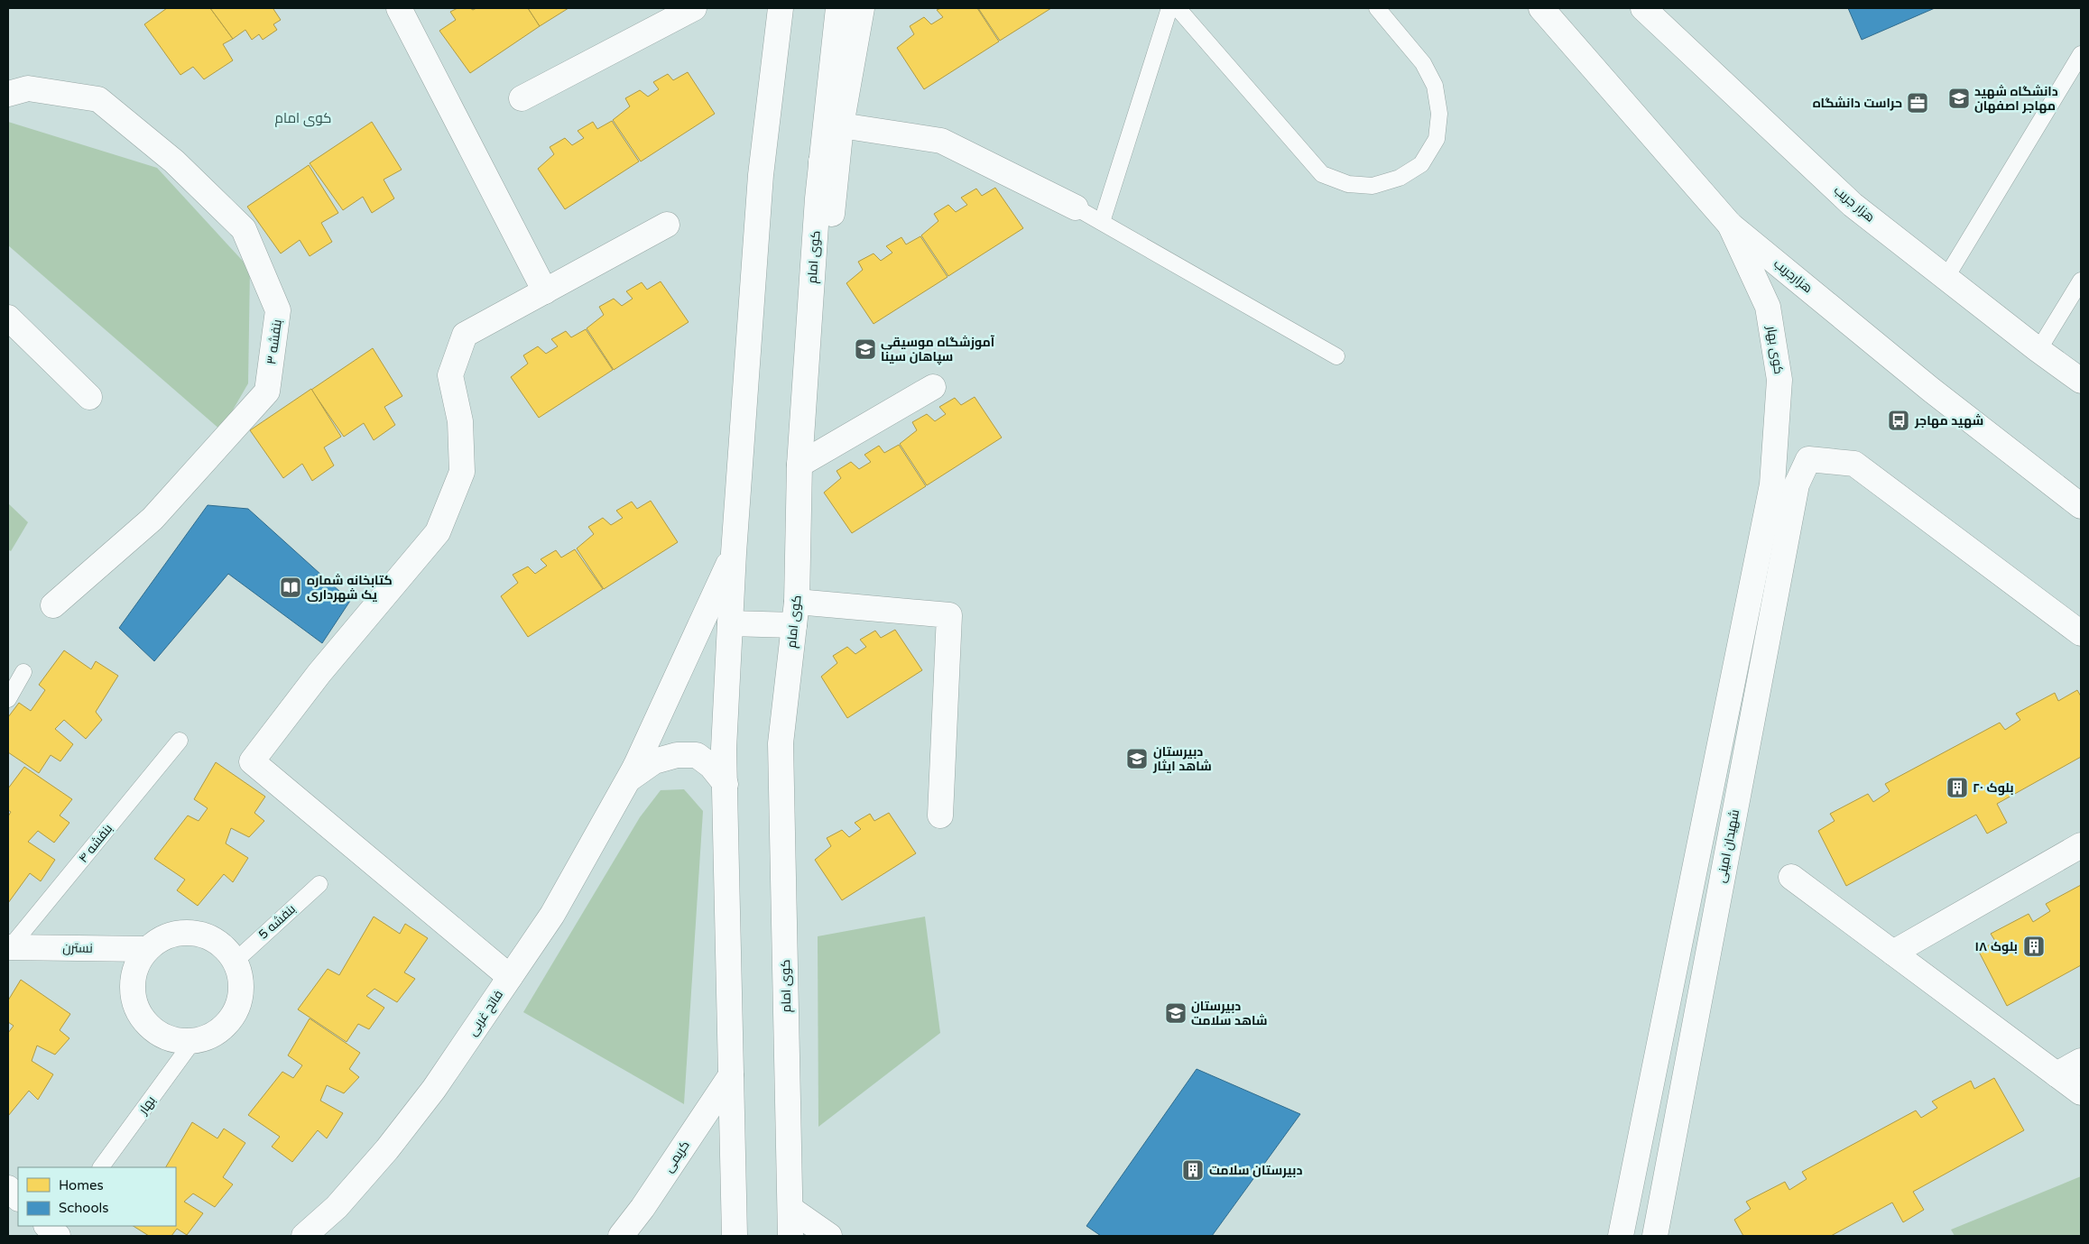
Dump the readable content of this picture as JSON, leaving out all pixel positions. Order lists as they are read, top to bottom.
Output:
{
  "streets": {
    "street": [
      "هزار جریب",
      "کوی امام",
      "هزارجریب",
      "بنفشه ۳",
      "کوی بهار",
      "شهیدان امینی",
      "نسترن",
      "فاتح غربی",
      "کریمی"
    ],
    "lane": ["بنفشه ۴", "بنفشه 5", "بهار"]
  },
  "crossings": [
    ["هزارجریب", "کوی بهار"],
    ["بنفشه ۴", "نسترن"],
    ["بنفشه 5", "نسترن"],
    ["بنفشه 5", "بهار"],
    ["نسترن", "بهار"]
  ],
  "districts": ["کوی امام"],
  "places": {
    "school or university": [
      "دانشگاه شهید مهاجر اصفهان",
      "آموزشگاه موسیقی سپاهان سینا",
      "دبیرستان شاهد ایثار",
      "دبیرستان شاهد سلامت"
    ],
    "office": ["حراست دانشگاه"],
    "bus stop": ["شهید مهاجر"],
    "library": ["کتابخانه شماره یک شهرداری"],
    "building": ["بلوک ۲۰", "بلوک ۱۸", "دبیرستان سلامت"]
  },
  "legend": ["Homes", "Schools"]
}
